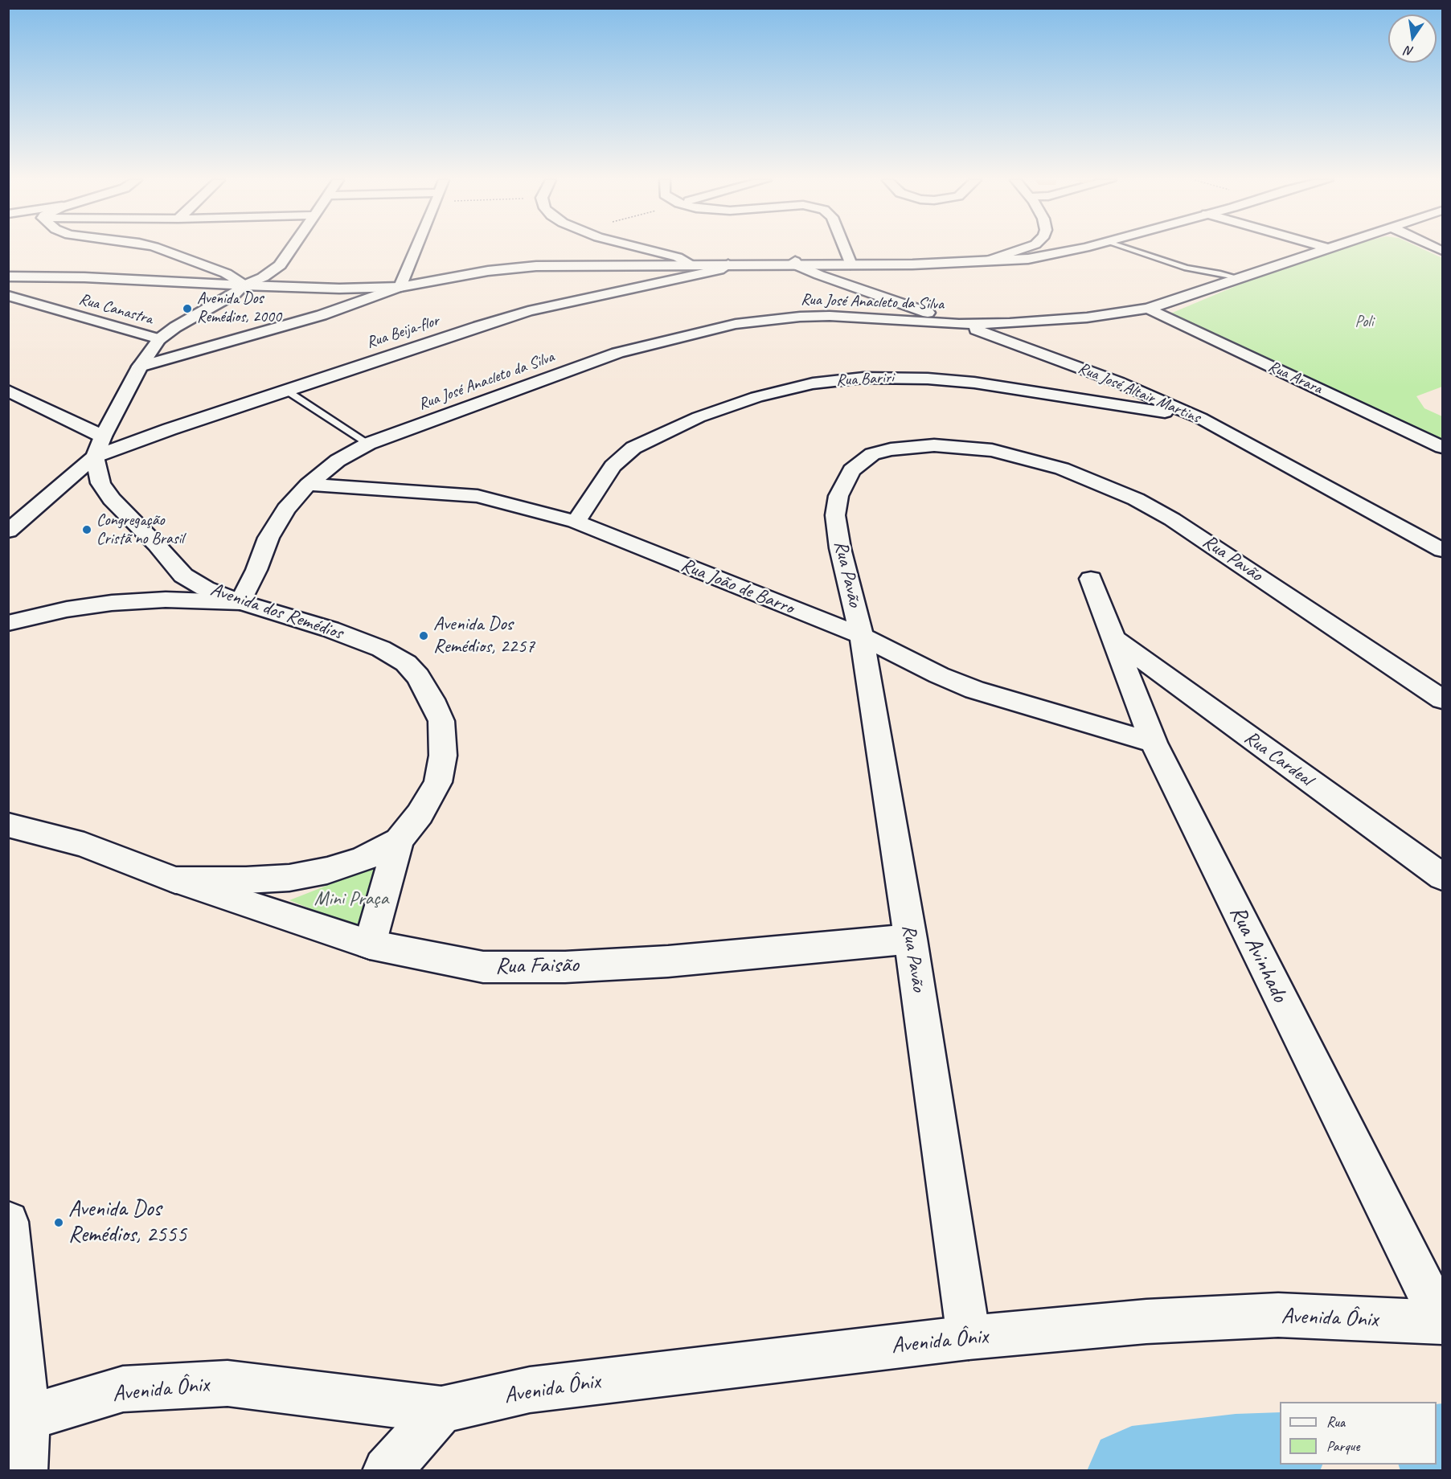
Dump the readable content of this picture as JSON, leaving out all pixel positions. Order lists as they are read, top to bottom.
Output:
{
  "streets": {
    "street": [
      "Rua José Anacleto da Silva",
      "Rua Canastra",
      "Rua Beija-flor",
      "Rua Arara",
      "Rua Bariri",
      "Rua José Altair Martins",
      "Rua Pavão",
      "Rua João de Barro",
      "Avenida dos Remédios",
      "Rua Cardeal",
      "Rua Avinhado",
      "Rua Faisão",
      "Avenida Ônix"
    ]
  },
  "crossings": [
    ["Rua José Anacleto da Silva", "Rua Arara"],
    ["Rua José Anacleto da Silva", "Rua José Altair Martins"],
    ["Rua José Anacleto da Silva", "Rua João de Barro"],
    ["Rua José Anacleto da Silva", "Avenida dos Remédios"],
    ["Rua Beija-flor", "Rua José Altair Martins"],
    ["Rua Beija-flor", "Avenida dos Remédios"],
    ["Rua Bariri", "Rua José Altair Martins"],
    ["Rua Bariri", "Rua João de Barro"],
    ["Rua Pavão", "Rua João de Barro"],
    ["Rua Pavão", "Rua Faisão"],
    ["Rua Pavão", "Avenida Ônix"],
    ["Rua João de Barro", "Rua Avinhado"],
    ["Avenida dos Remédios", "Rua Faisão"],
    ["Rua Cardeal", "Rua Avinhado"],
    ["Rua Avinhado", "Avenida Ônix"]
  ],
  "parks": ["Poli", "Mini Praça"],
  "places": [
    "Avenida Dos Remédios, 2000",
    "Congregação Cristã no Brasil",
    "Avenida Dos Remédios, 2257",
    "Avenida Dos Remédios, 2555"
  ],
  "legend": ["Rua", "Parque"],
  "north": "bottom"
}
